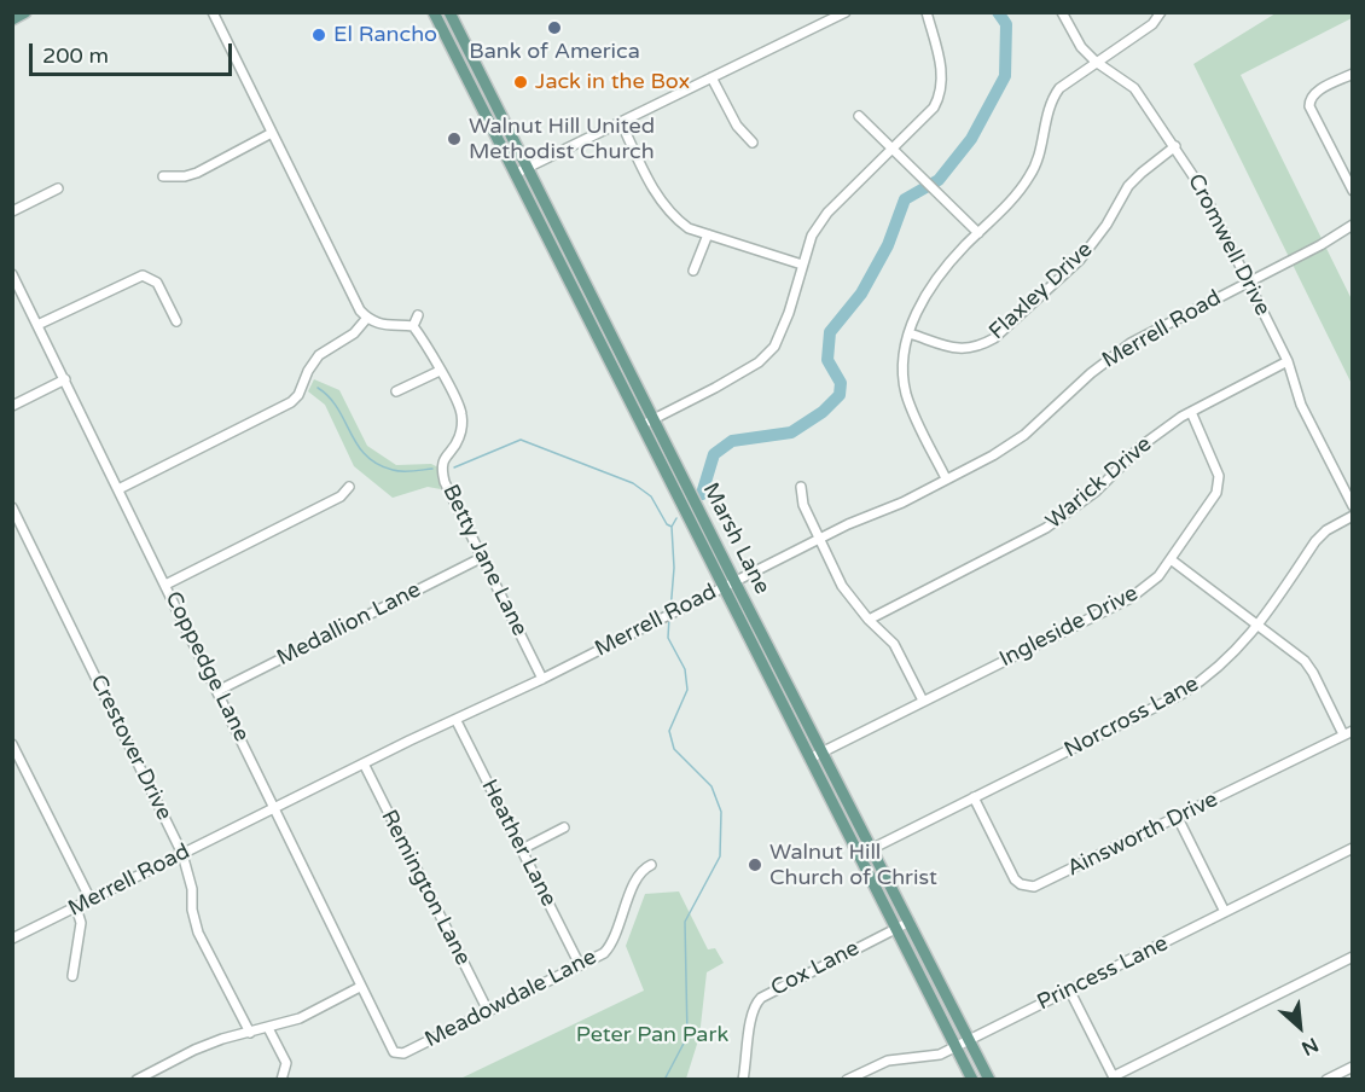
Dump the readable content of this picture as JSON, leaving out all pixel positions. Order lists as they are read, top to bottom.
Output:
{
  "streets": {
    "main road": ["Marsh Lane"],
    "street": [
      "Cromwell Drive",
      "Flaxley Drive",
      "Merrell Road",
      "Warick Drive",
      "Betty Jane Lane",
      "Medallion Lane",
      "Ingleside Drive",
      "Coppedge Lane",
      "Norcross Lane",
      "Crestover Drive",
      "Ainsworth Drive",
      "Heather Lane",
      "Remington Lane",
      "Cox Lane",
      "Princess Lane",
      "Meadowdale Lane"
    ]
  },
  "crossings": [
    ["Cromwell Drive", "Flaxley Drive"],
    ["Cromwell Drive", "Merrell Road"],
    ["Cromwell Drive", "Warick Drive"],
    ["Merrell Road", "Marsh Lane"],
    ["Merrell Road", "Betty Jane Lane"],
    ["Merrell Road", "Coppedge Lane"],
    ["Merrell Road", "Crestover Drive"],
    ["Merrell Road", "Heather Lane"],
    ["Merrell Road", "Remington Lane"],
    ["Warick Drive", "Ingleside Drive"],
    ["Marsh Lane", "Ingleside Drive"],
    ["Marsh Lane", "Norcross Lane"],
    ["Marsh Lane", "Cox Lane"],
    ["Marsh Lane", "Princess Lane"],
    ["Betty Jane Lane", "Medallion Lane"],
    ["Medallion Lane", "Coppedge Lane"],
    ["Coppedge Lane", "Meadowdale Lane"],
    ["Norcross Lane", "Ainsworth Drive"],
    ["Heather Lane", "Meadowdale Lane"],
    ["Remington Lane", "Meadowdale Lane"]
  ],
  "parks": ["Peter Pan Park"],
  "places": [
    "Bank of America",
    "El Rancho",
    "Jack in the Box",
    "Walnut Hill United Methodist Church",
    "Walnut Hill Church of Christ"
  ],
  "scale_bar": "200 m",
  "north": "bottom right"
}
